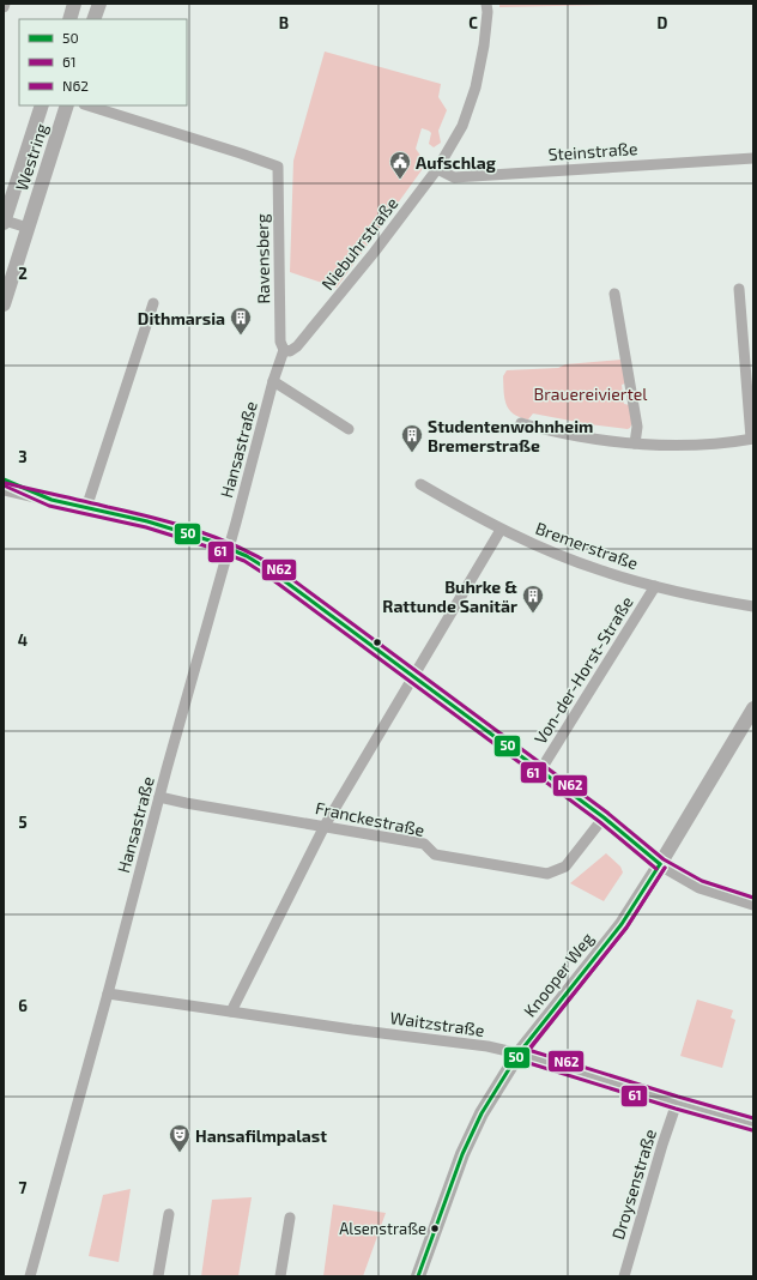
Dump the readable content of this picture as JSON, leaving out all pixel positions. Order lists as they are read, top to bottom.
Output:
{
  "streets": {
    "main road": ["Westring", "Knooper Weg"],
    "street": [
      "Steinstraße",
      "Niebuhrstraße",
      "Ravensberg",
      "Hansastraße",
      "Bremerstraße",
      "Von-der-Horst-Straße",
      "Franckestraße",
      "Waitzstraße",
      "Droysenstraße"
    ]
  },
  "crossings": [
    ["Steinstraße", "Niebuhrstraße"],
    ["Niebuhrstraße", "Ravensberg"],
    ["Hansastraße", "Franckestraße"],
    ["Hansastraße", "Waitzstraße"],
    ["Bremerstraße", "Von-der-Horst-Straße"],
    ["Knooper Weg", "Waitzstraße"],
    ["Waitzstraße", "Droysenstraße"]
  ],
  "parks": ["Brauereiviertel"],
  "places": {
    "public building": ["Aufschlag"],
    "building": ["Dithmarsia", "Studentenwohnheim Bremerstraße", "Buhrke & Rattunde Sanitär"],
    "theatre": ["Hansafilmpalast"],
    "other": ["Alsenstraße"]
  },
  "lines": ["transit line 50", "transit line N62", "transit line 61"],
  "legend": ["50", "61", "N62"],
  "grid": {
    "columns": ["B", "C", "D"],
    "rows": [
      "2",
      "3",
      "4",
      "5",
      "6",
      "7"
    ]
  }
}
